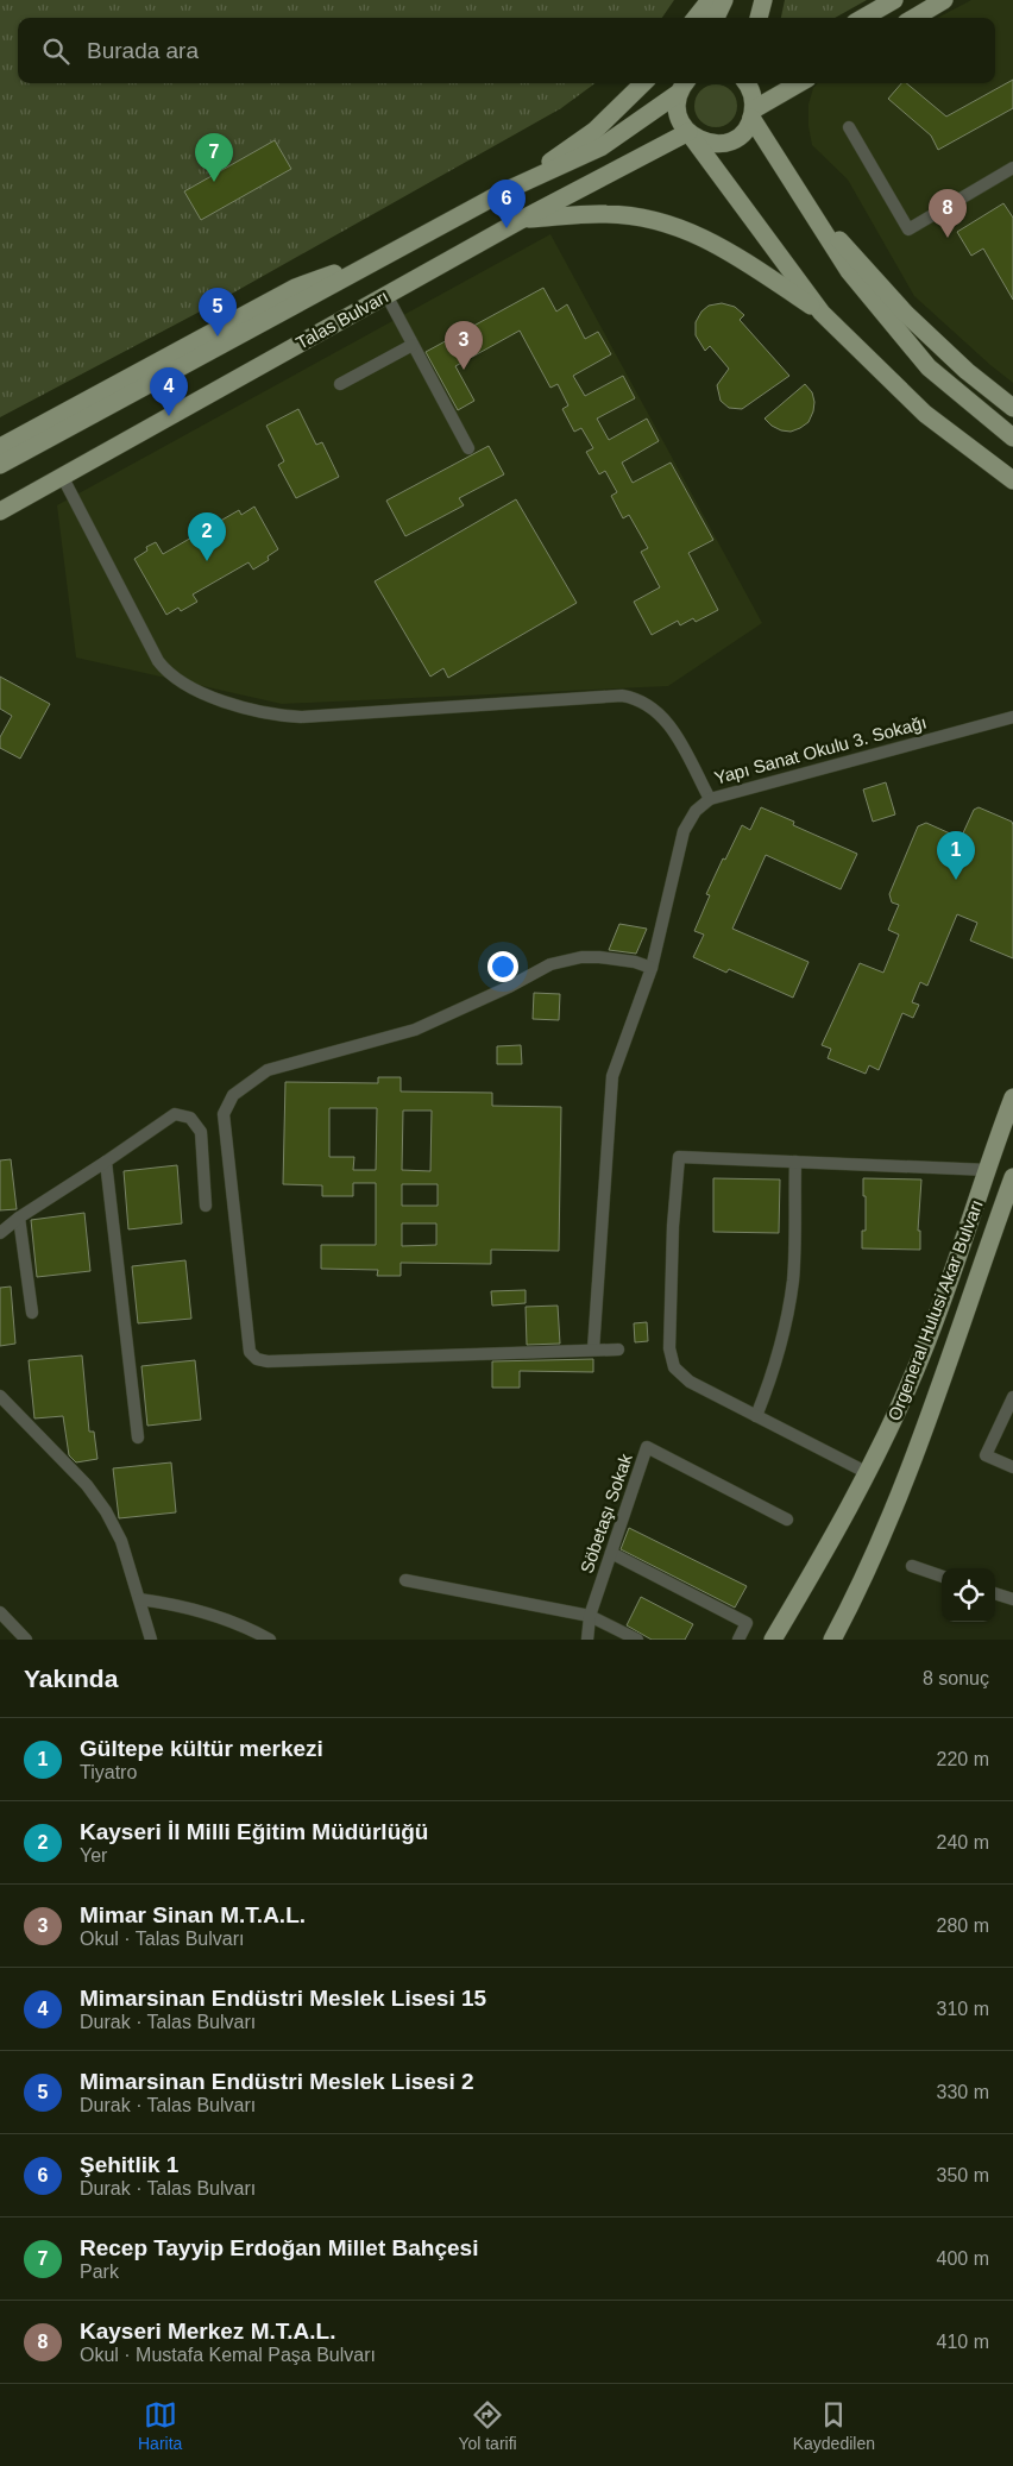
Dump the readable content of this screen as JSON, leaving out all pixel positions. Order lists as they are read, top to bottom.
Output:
{
  "streets": {
    "main road": ["Talas Bulvarı", "Orgeneral Hulusi Akar Bulvarı"],
    "street": ["Yapı Sanat Okulu 3. Sokağı", "Söbetaşı Sokak"]
  },
  "page": {
    "search": "Burada ara",
    "pins": [
      "7",
      "6",
      "8",
      "5",
      "3",
      "4",
      "2",
      "1"
    ],
    "heading": ["Yakında", "8 sonuç"],
    "list": [
      {
        "mark": "1",
        "name": "Gültepe kültür merkezi",
        "note": "Tiyatro",
        "value": "220 m"
      },
      {
        "mark": "2",
        "name": "Kayseri İl Milli Eğitim Müdürlüğü",
        "note": "Yer",
        "value": "240 m"
      },
      {
        "mark": "3",
        "name": "Mimar Sinan M.T.A.L.",
        "note": "Okul · Talas Bulvarı",
        "value": "280 m"
      },
      {
        "mark": "4",
        "name": "Mimarsinan Endüstri Meslek Lisesi 15",
        "note": "Durak · Talas Bulvarı",
        "value": "310 m"
      },
      {
        "mark": "5",
        "name": "Mimarsinan Endüstri Meslek Lisesi 2",
        "note": "Durak · Talas Bulvarı",
        "value": "330 m"
      },
      {
        "mark": "6",
        "name": "Şehitlik 1",
        "note": "Durak · Talas Bulvarı",
        "value": "350 m"
      },
      {
        "mark": "7",
        "name": "Recep Tayyip Erdoğan Millet Bahçesi",
        "note": "Park",
        "value": "400 m"
      },
      {
        "mark": "8",
        "name": "Kayseri Merkez M.T.A.L.",
        "note": "Okul · Mustafa Kemal Paşa Bulvarı",
        "value": "410 m"
      }
    ],
    "nav": ["Harita", "Yol tarifi", "Kaydedilen"]
  }
}
